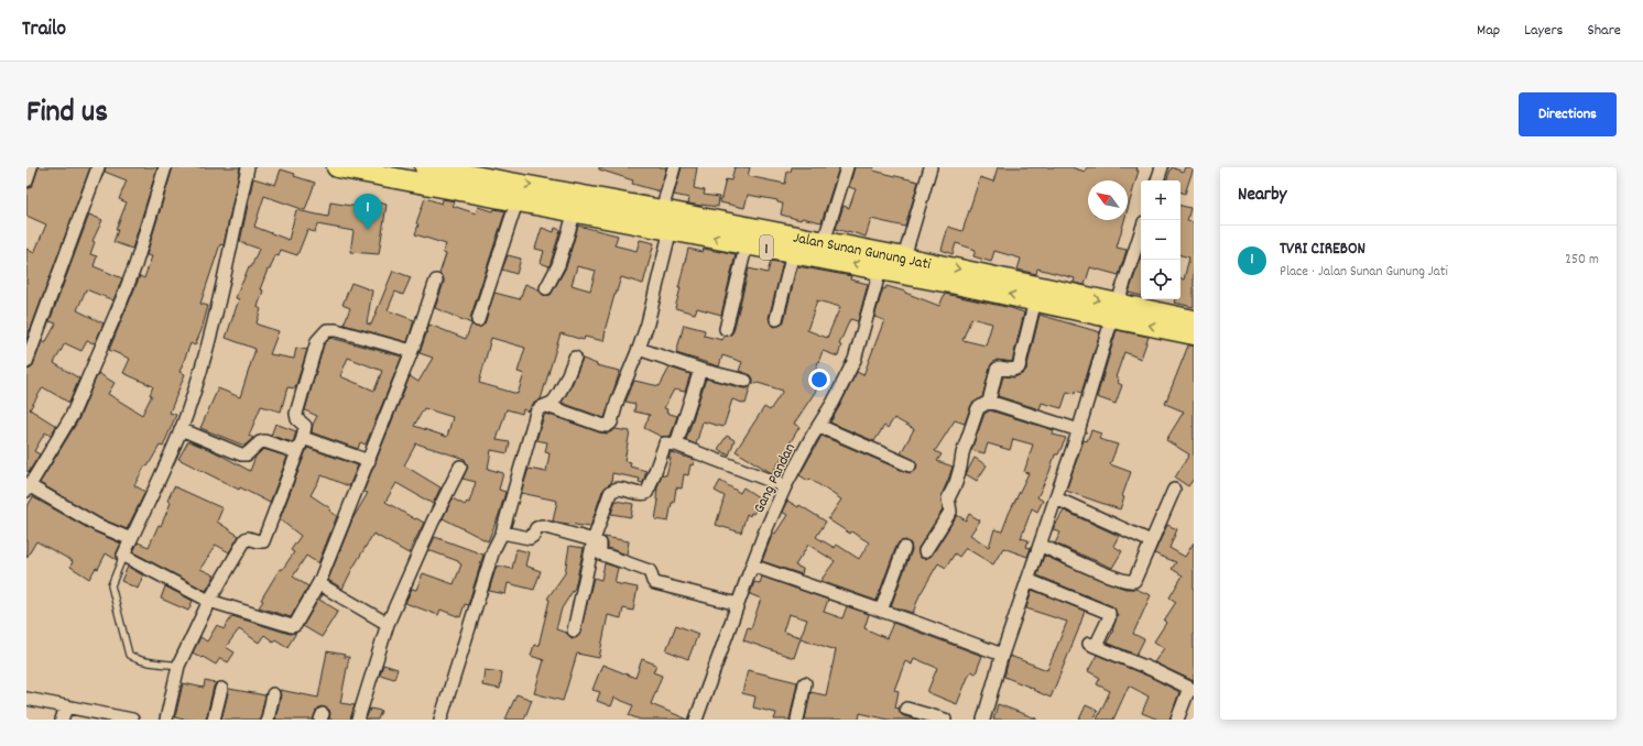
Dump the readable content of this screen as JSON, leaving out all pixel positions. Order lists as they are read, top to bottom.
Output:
{
  "streets": {
    "highway": ["1", "Jalan Sunan Gunung Jati"],
    "street": ["Gang Pandan"]
  },
  "crossings": [
    ["1", "Jalan Sunan Gunung Jati"],
    ["1", "Gang Pandan"],
    ["Jalan Sunan Gunung Jati", "Gang Pandan"]
  ],
  "north": "top left",
  "page": {
    "header": "Trailo",
    "nav": ["Map", "Layers", "Share"],
    "title": "Find us",
    "buttons": "Directions",
    "heading": "Nearby",
    "map_buttons": ["+", "−"],
    "pins": "1",
    "list": [
      {
        "mark": "1",
        "name": "TVRI CIREBON",
        "note": "Place · Jalan Sunan Gunung Jati",
        "value": "250 m"
      }
    ]
  }
}
